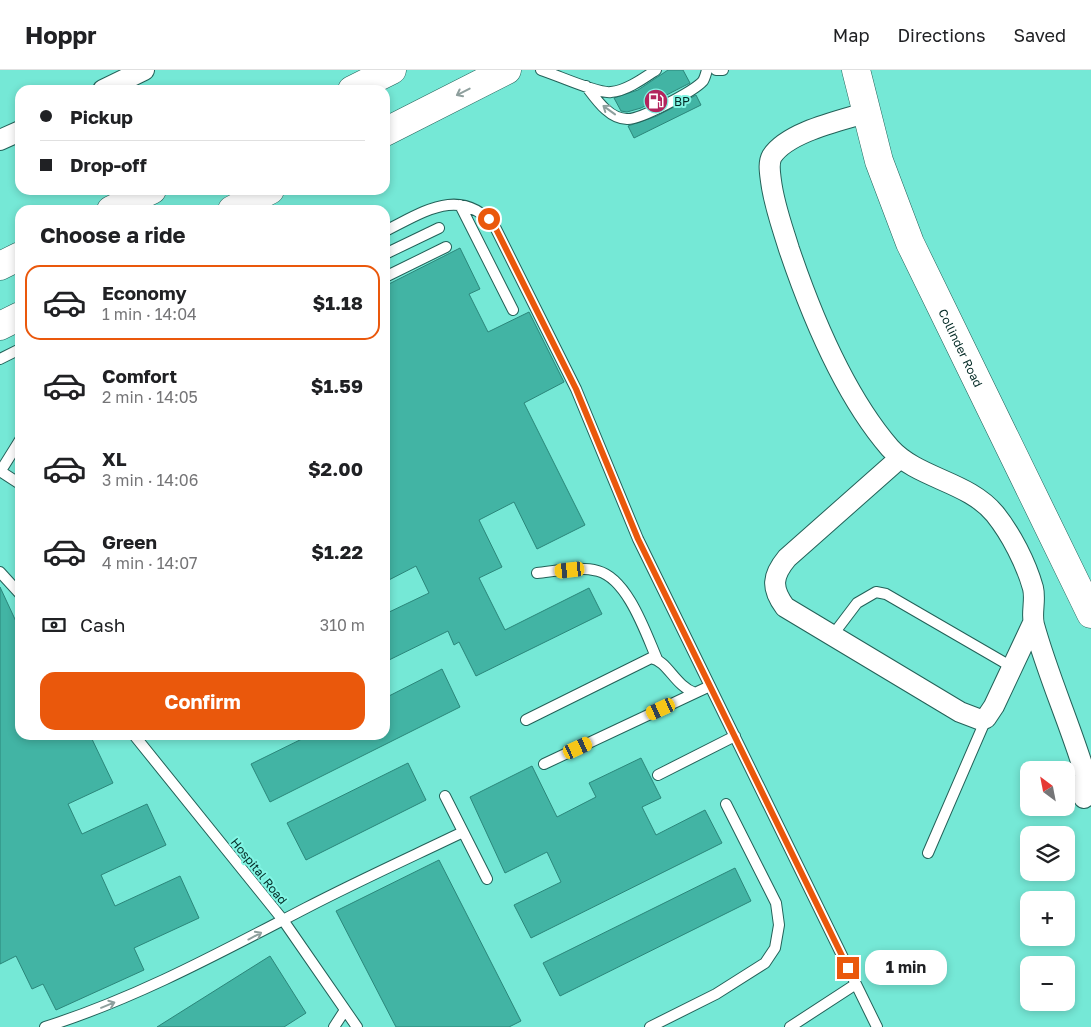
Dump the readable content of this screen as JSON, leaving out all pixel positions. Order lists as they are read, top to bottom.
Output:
{
  "streets": {
    "street": ["Collinder Road"],
    "lane": ["Hospital Road"]
  },
  "places": {
    "fuel station": ["BP"]
  },
  "north": "top left",
  "page": {
    "header": "Hoppr",
    "nav": ["Map", "Directions", "Saved"],
    "banner": ["Pickup", "Drop-off"],
    "heading": "Choose a ride",
    "list": [
      {
        "name": "Economy",
        "note": "1 min · 14:04",
        "value": "$1.18"
      },
      {
        "name": "Comfort",
        "note": "2 min · 14:05",
        "value": "$1.59"
      },
      {
        "name": "XL",
        "note": "3 min · 14:06",
        "value": "$2.00"
      },
      {
        "name": "Green",
        "note": "4 min · 14:07",
        "value": "$1.22"
      }
    ],
    "pay": ["Cash", "310 m"],
    "buttons": "Confirm",
    "map_buttons": ["+", "−"],
    "bubble": "1 min"
  }
}
